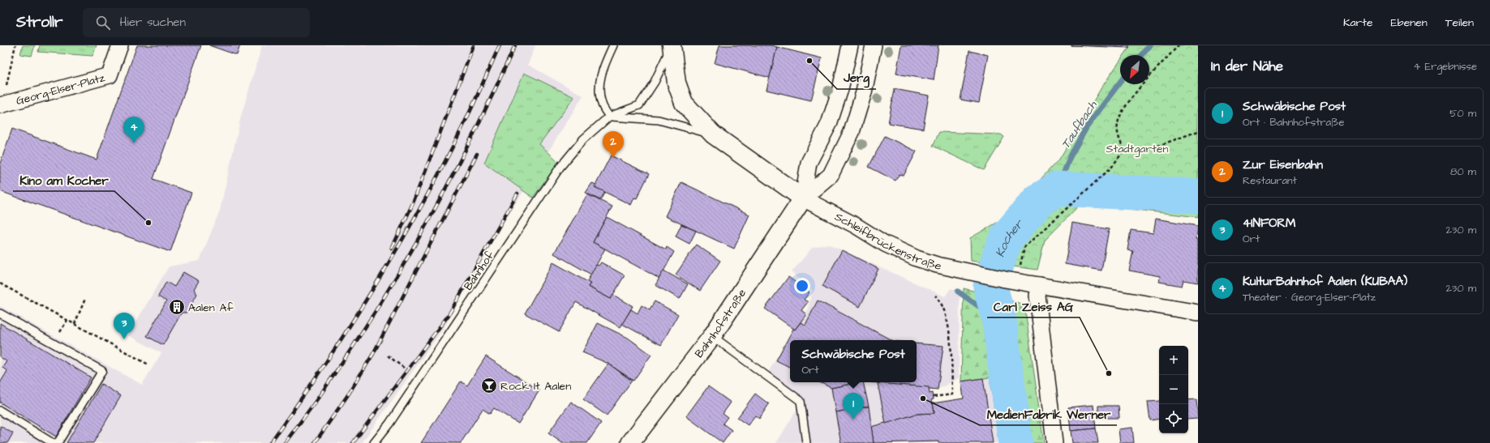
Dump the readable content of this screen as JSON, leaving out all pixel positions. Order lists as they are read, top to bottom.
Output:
{
  "streets": {
    "main road": ["Bahnhofstraße"],
    "street": ["Georg-Elser-Platz", "Schleifbrückenstraße"],
    "lane": ["Bahnhof"]
  },
  "crossings": [
    ["Schleifbrückenstraße", "Bahnhofstraße"]
  ],
  "water": ["Taufbach", "Kocher"],
  "parks": ["Stadtgarten"],
  "places": {
    "other": [
      "Jerg",
      "Kino am Kocher",
      "Carl Zeiss AG",
      "MedienFabrik Werner"
    ],
    "building": ["Aalen Af"],
    "bar": ["Rock It Aalen"]
  },
  "north": "bottom left",
  "page": {
    "header": "Strollr",
    "search": "Hier suchen",
    "nav": ["Karte", "Ebenen", "Teilen"],
    "heading": ["In der Nähe", "4 Ergebnisse"],
    "list": [
      {
        "mark": "1",
        "name": "Schwäbische Post",
        "note": "Ort · Bahnhofstraße",
        "value": "50 m"
      },
      {
        "mark": "2",
        "name": "Zur Eisenbahn",
        "note": "Restaurant",
        "value": "80 m"
      },
      {
        "mark": "3",
        "name": "4INFORM",
        "note": "Ort",
        "value": "230 m"
      },
      {
        "mark": "4",
        "name": "KulturBahnhof Aalen (KUBAA)",
        "note": "Theater · Georg-Elser-Platz",
        "value": "230 m"
      }
    ],
    "pins": [
      "4",
      "2",
      "3",
      "1"
    ],
    "popup": ["Schwäbische Post", "Ort"],
    "map_buttons": ["+", "−"]
  }
}
